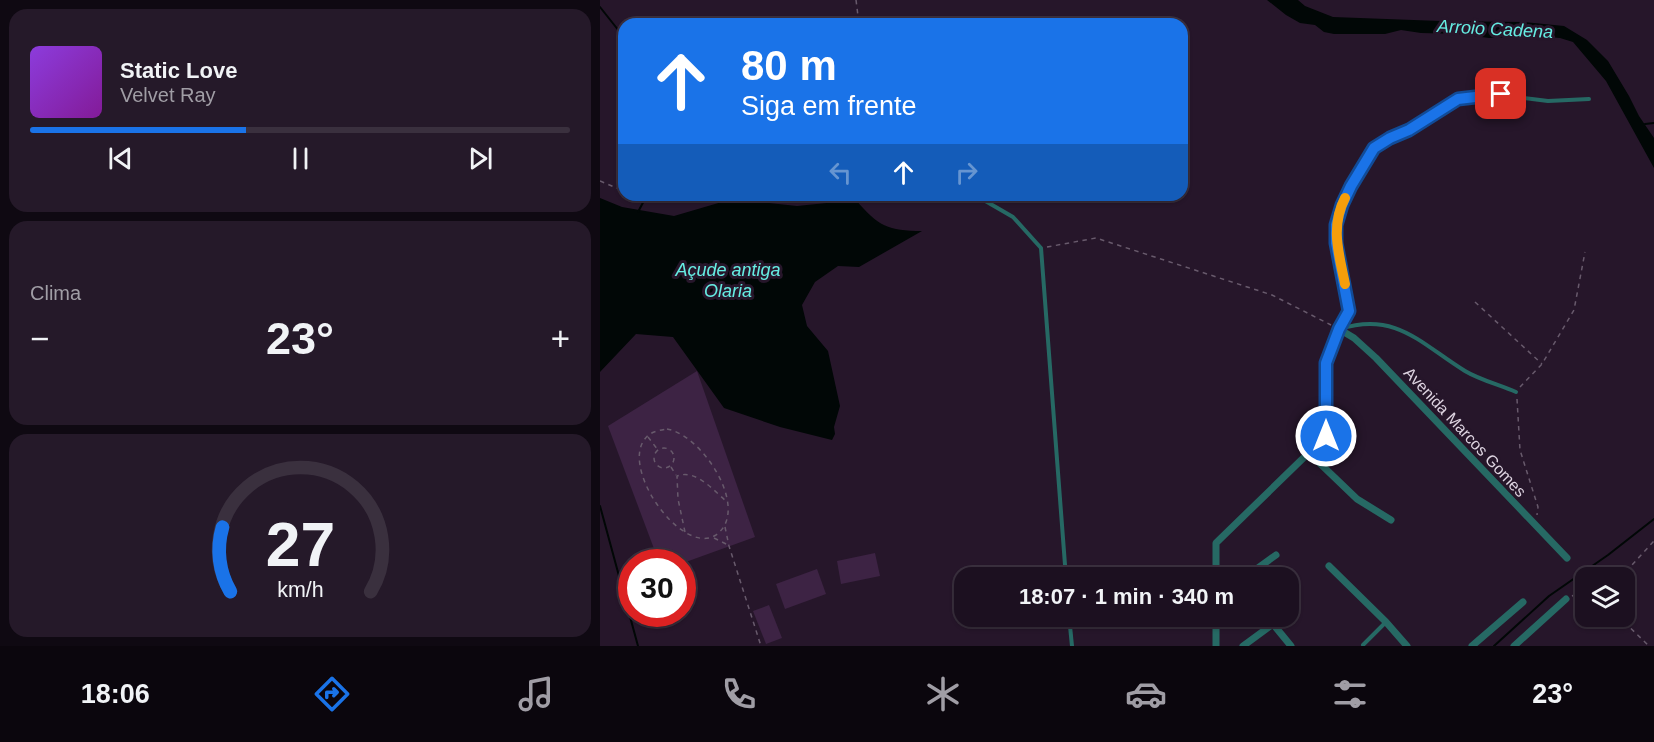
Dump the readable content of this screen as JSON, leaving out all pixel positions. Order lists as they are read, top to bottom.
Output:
{
  "streets": {
    "street": ["Avenida Marcos Gomes"]
  },
  "water": ["Arroio Cadena", "Açude antiga Olaria"],
  "page": {
    "turn": ["80 m", "Siga em frente"],
    "song": ["Static Love", "Velvet Ray"],
    "tile": "Clima",
    "heat": ["−", "23°", "+"],
    "limit": "30",
    "trip": "18:07 · 1 min · 340 m",
    "tabs": ["18:06", "23°"],
    "gauge": ["27", "km/h"]
  }
}
